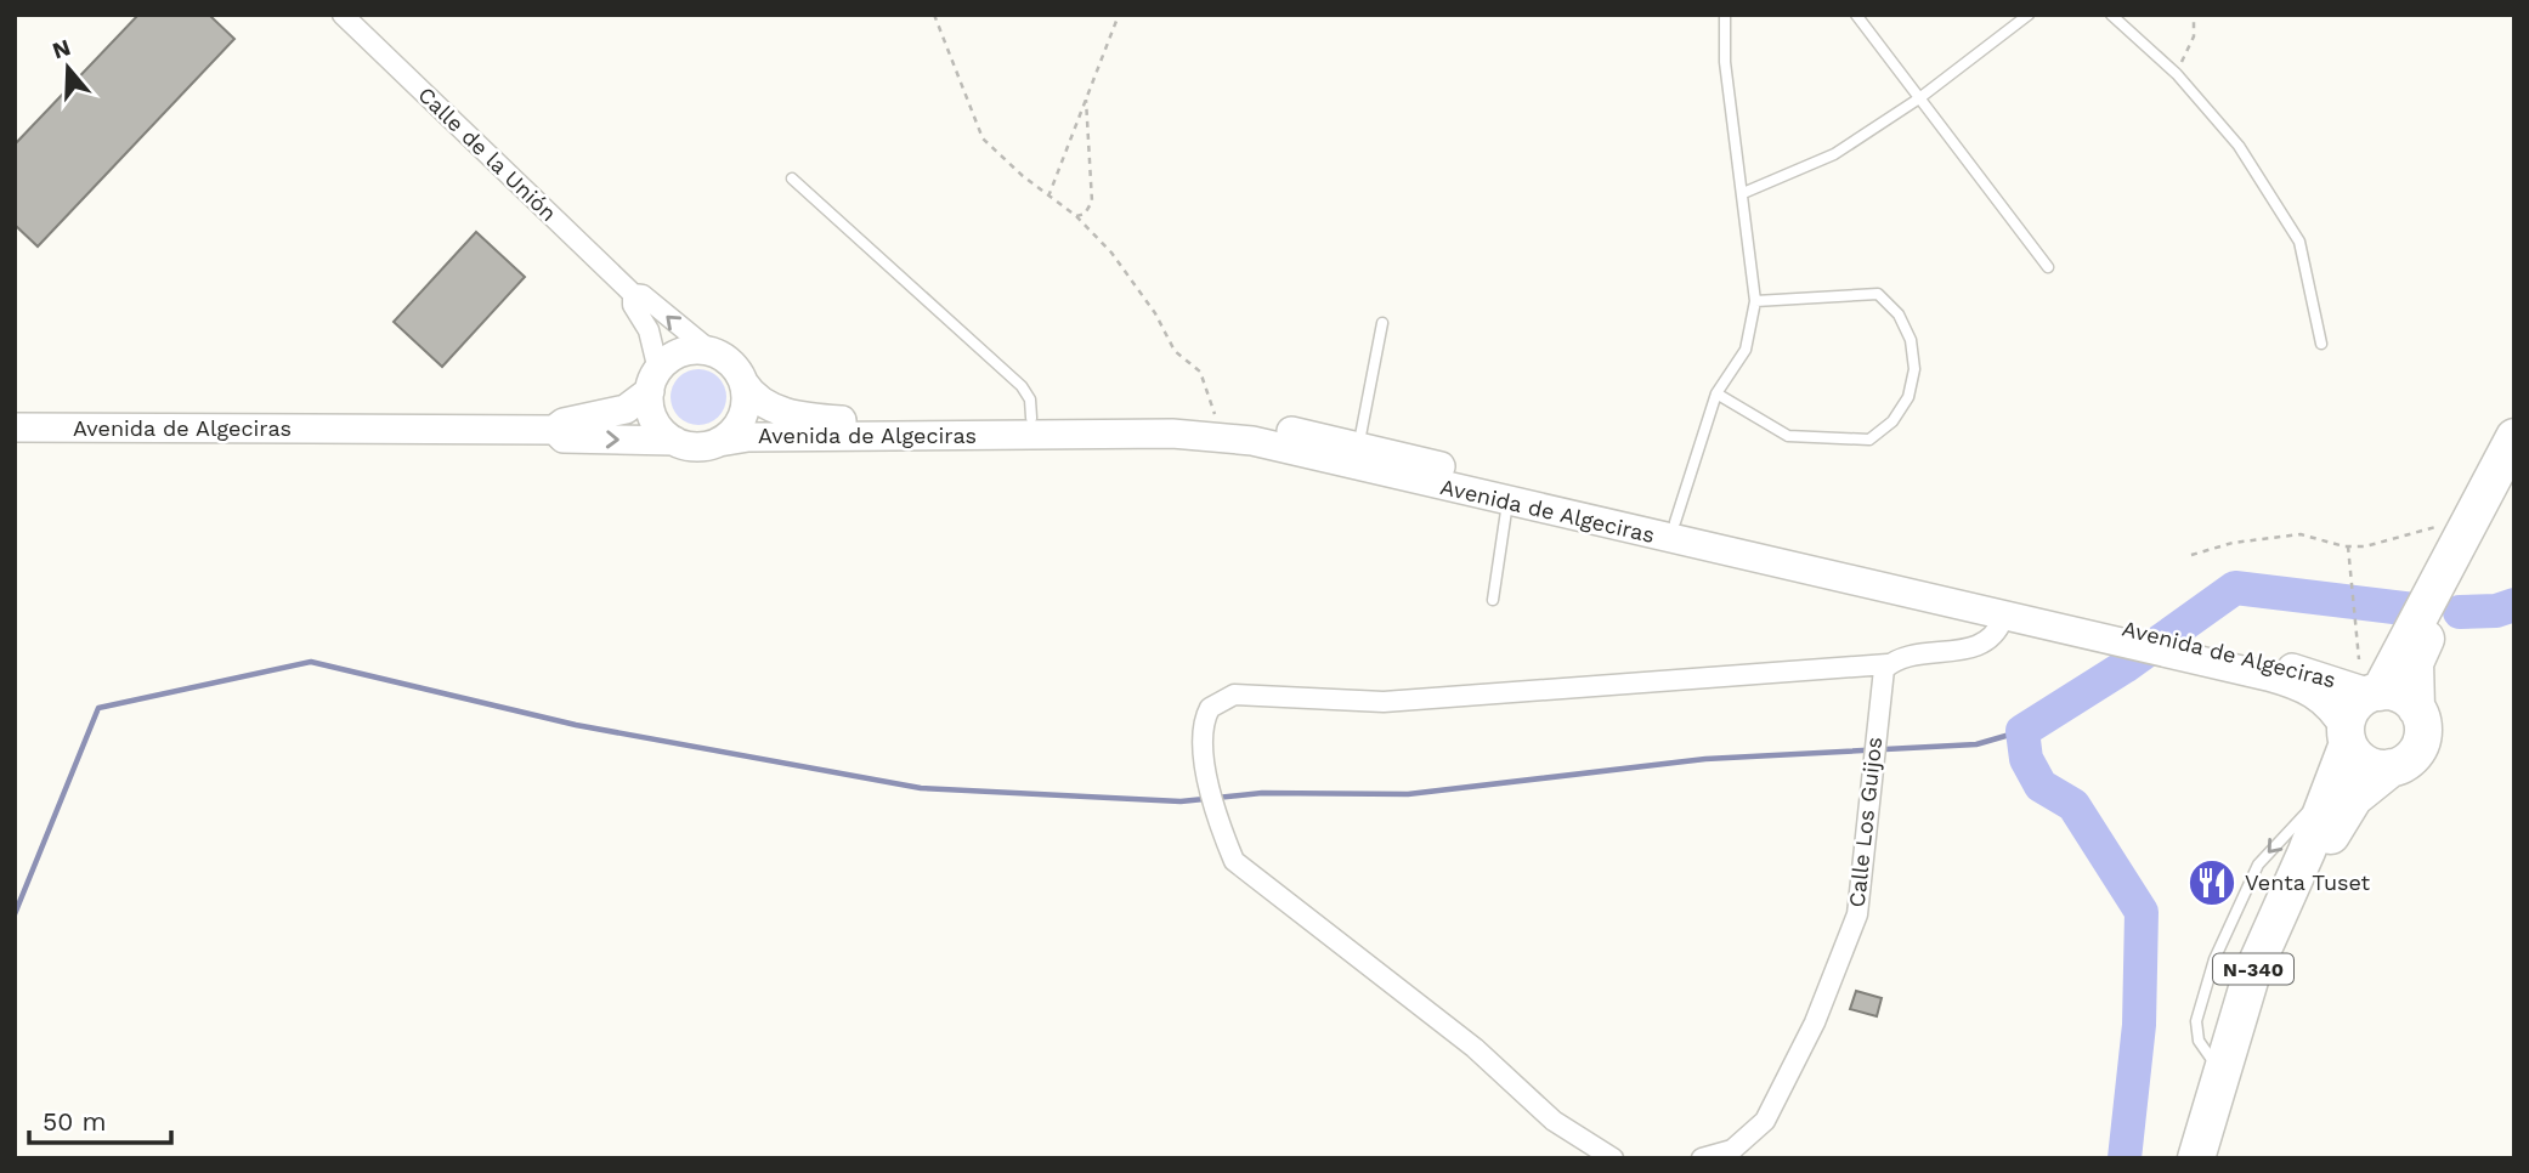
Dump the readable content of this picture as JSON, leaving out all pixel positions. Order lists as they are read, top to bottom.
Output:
{
  "streets": {
    "highway": ["N-340"],
    "street": ["Calle de la Unión", "Avenida de Algeciras", "Calle Los Guijos"]
  },
  "crossings": [
    ["Calle de la Unión", "Avenida de Algeciras"],
    ["Avenida de Algeciras", "N-340"]
  ],
  "places": {
    "restaurant": ["Venta Tuset"]
  },
  "scale_bar": "50 m",
  "north": "top"
}
